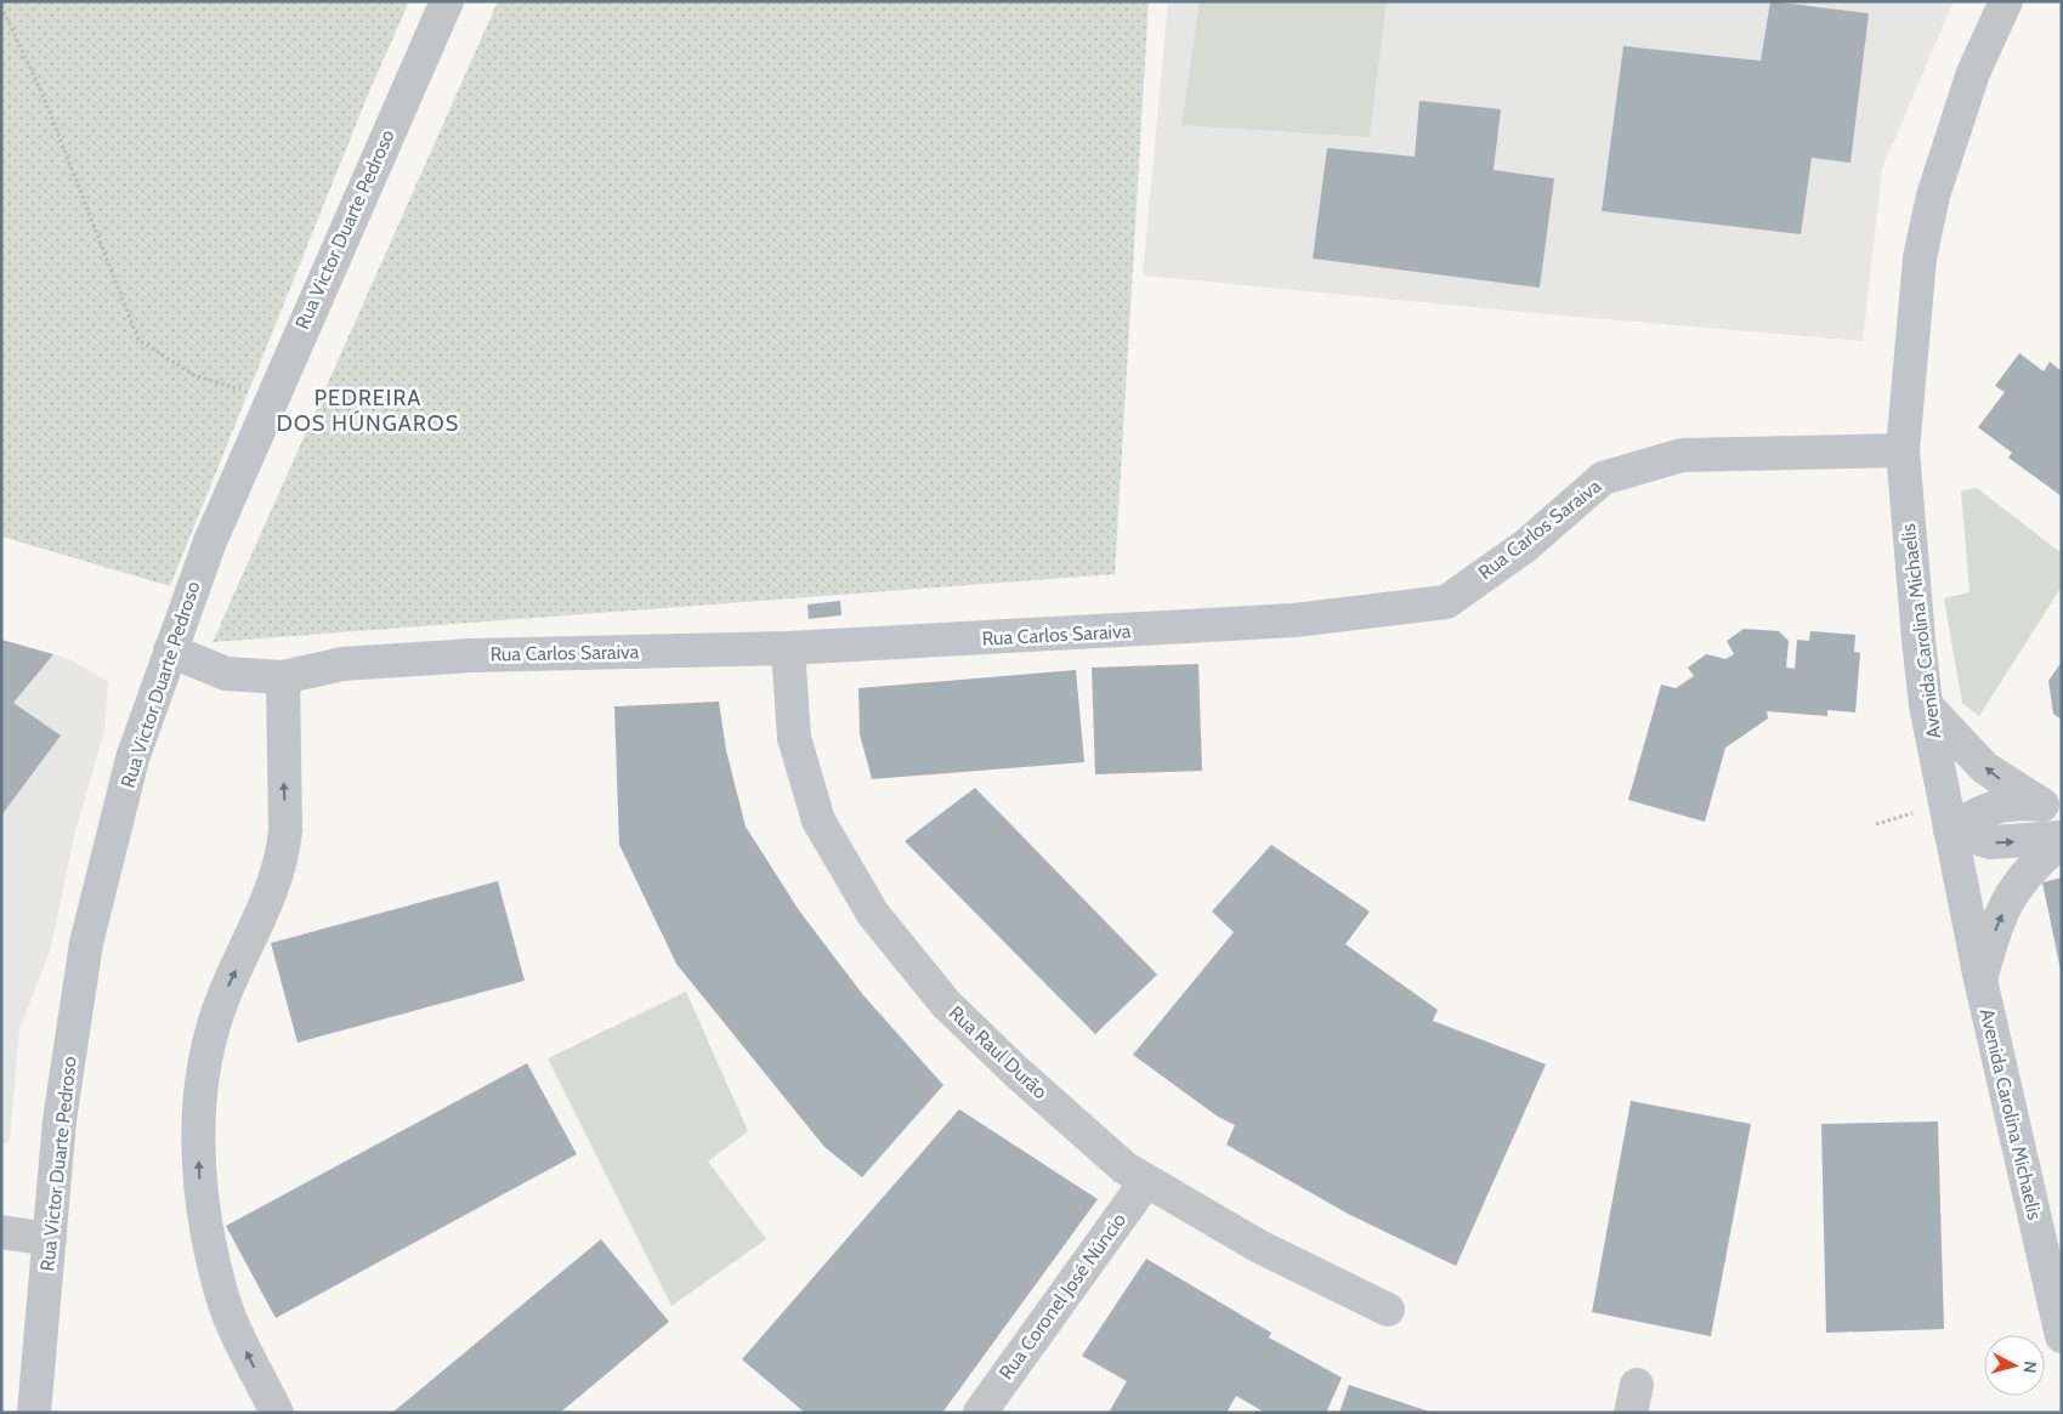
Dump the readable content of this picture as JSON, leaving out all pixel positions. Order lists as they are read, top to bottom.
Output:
{
  "streets": {
    "street": [
      "Rua Victor Duarte Pedroso",
      "Rua Carlos Saraiva",
      "Avenida Carolina Michaelis",
      "Rua Raul Durão",
      "Rua Coronel José Núncio"
    ]
  },
  "crossings": [
    ["Rua Victor Duarte Pedroso", "Rua Carlos Saraiva"],
    ["Rua Carlos Saraiva", "Avenida Carolina Michaelis"],
    ["Rua Carlos Saraiva", "Rua Raul Durão"],
    ["Rua Raul Durão", "Rua Coronel José Núncio"]
  ],
  "districts": ["PEDREIRA DOS HÚNGAROS"],
  "north": "right"
}
